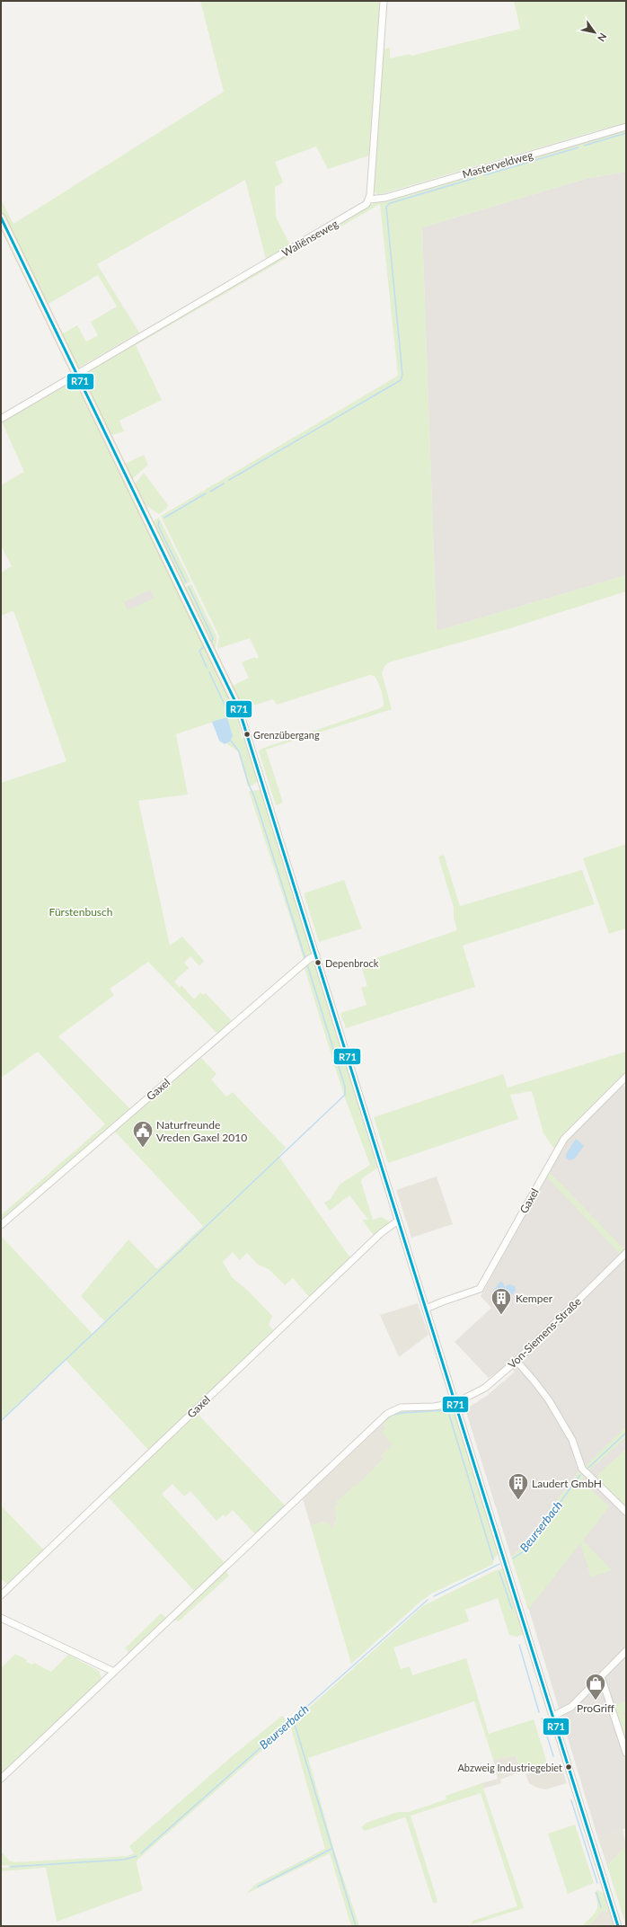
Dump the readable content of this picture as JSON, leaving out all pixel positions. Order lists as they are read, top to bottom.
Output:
{
  "streets": {
    "street": [
      "Masterveldweg",
      "Waliënseweg",
      "Gaxel",
      "Von-Siemens-Straße"
    ]
  },
  "crossings": [
    ["Masterveldweg", "Waliënseweg"]
  ],
  "water": ["Beurserbach"],
  "parks": ["Fürstenbusch"],
  "places": {
    "other": ["Grenzübergang", "Depenbrock", "Abzweig Industriegebiet"],
    "public building": ["Naturfreunde Vreden Gaxel 2010"],
    "building": ["Kemper", "Laudert GmbH"],
    "shop": ["ProGriff"]
  },
  "lines": ["transit line R71"],
  "north": "bottom right"
}
